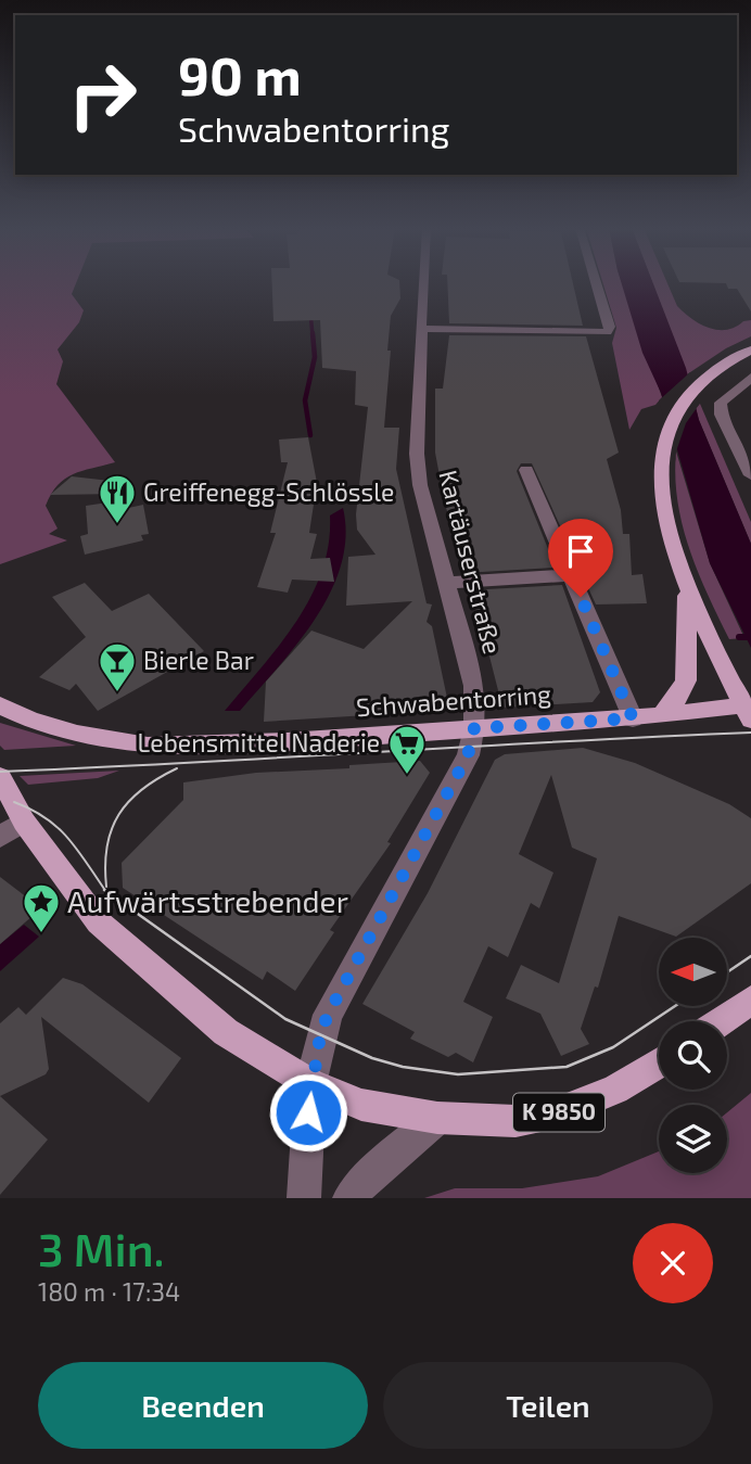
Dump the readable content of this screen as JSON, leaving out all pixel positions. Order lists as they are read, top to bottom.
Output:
{
  "streets": {
    "main road": ["Schwabentorring", "K 9850"],
    "street": ["Kartäuserstraße"]
  },
  "crossings": [
    ["Kartäuserstraße", "Schwabentorring"],
    ["Kartäuserstraße", "K 9850"]
  ],
  "places": {
    "restaurant": ["Greiffenegg-Schlössle"],
    "bar": ["Bierle Bar"],
    "supermarket": ["Lebensmittel Naderie"],
    "place": ["Aufwärtsstrebender"]
  },
  "north": "left",
  "page": {
    "turn": ["90 m", "Schwabentorring"],
    "heading": ["3 Min.", "180 m · 17:34"],
    "buttons": ["Beenden", "Teilen"]
  }
}
